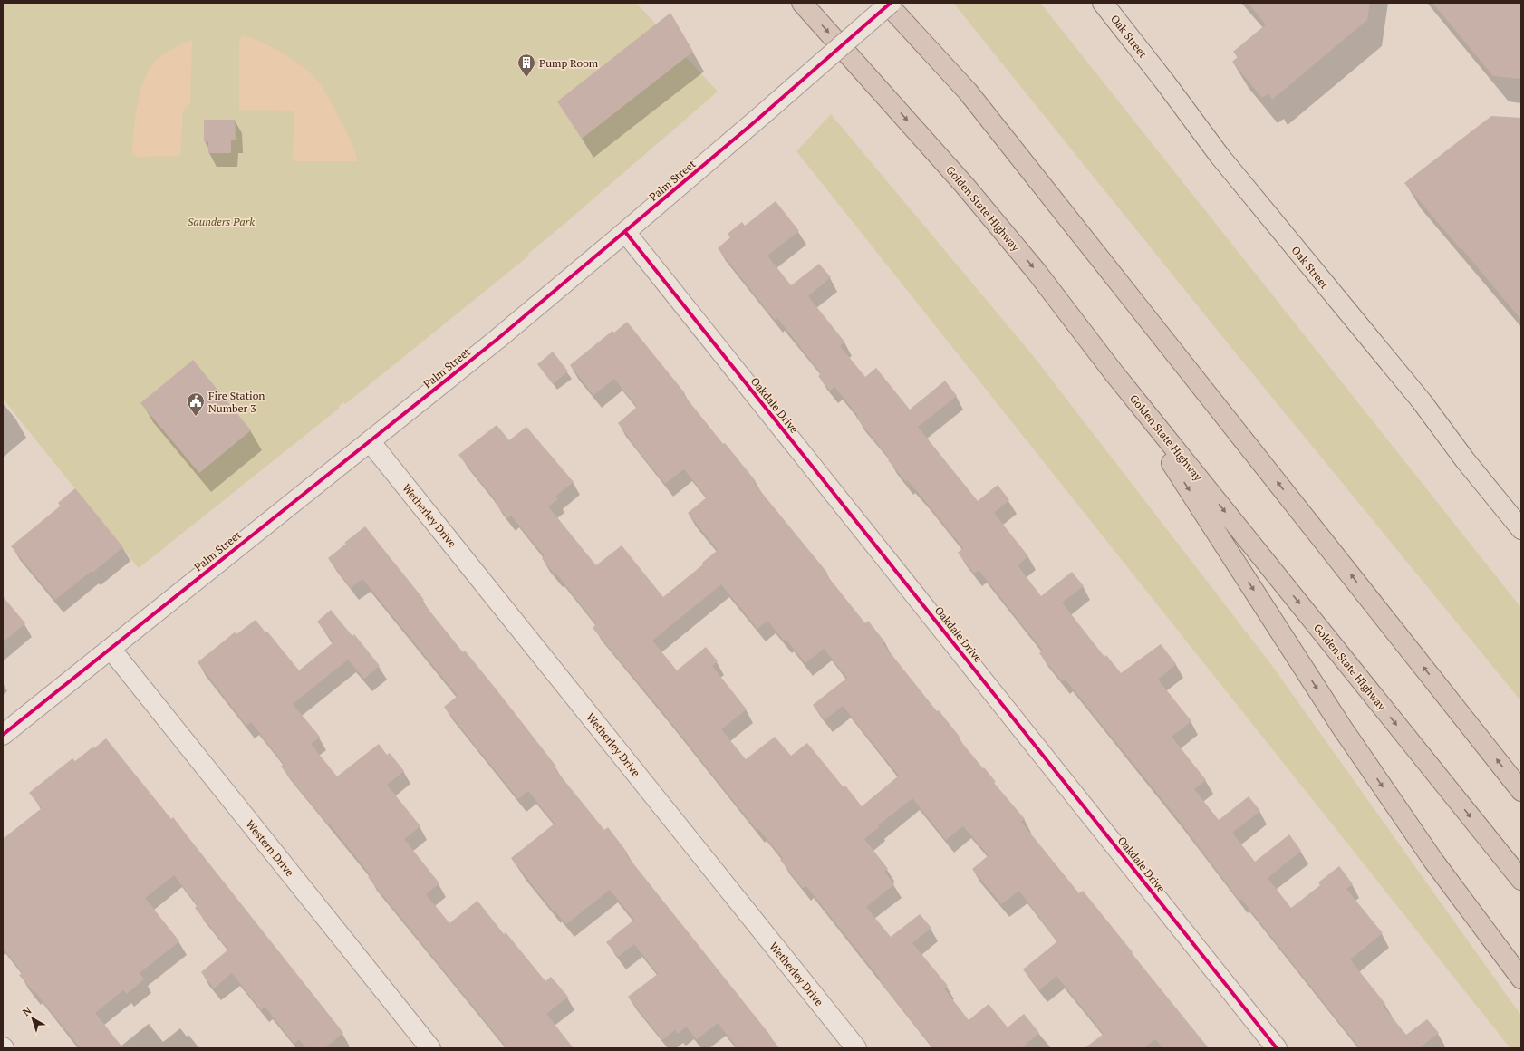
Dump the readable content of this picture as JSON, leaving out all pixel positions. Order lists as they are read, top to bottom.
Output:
{
  "streets": {
    "highway": ["Golden State Highway"],
    "main road": ["Oak Street"],
    "street": [
      "Palm Street",
      "Oakdale Drive",
      "Wetherley Drive",
      "Western Drive"
    ]
  },
  "crossings": [
    ["Palm Street", "Oakdale Drive"],
    ["Palm Street", "Wetherley Drive"],
    ["Palm Street", "Western Drive"]
  ],
  "parks": ["Saunders Park"],
  "places": {
    "building": ["Pump Room"],
    "public building": ["Fire Station Number 3"]
  },
  "north": "top left"
}
